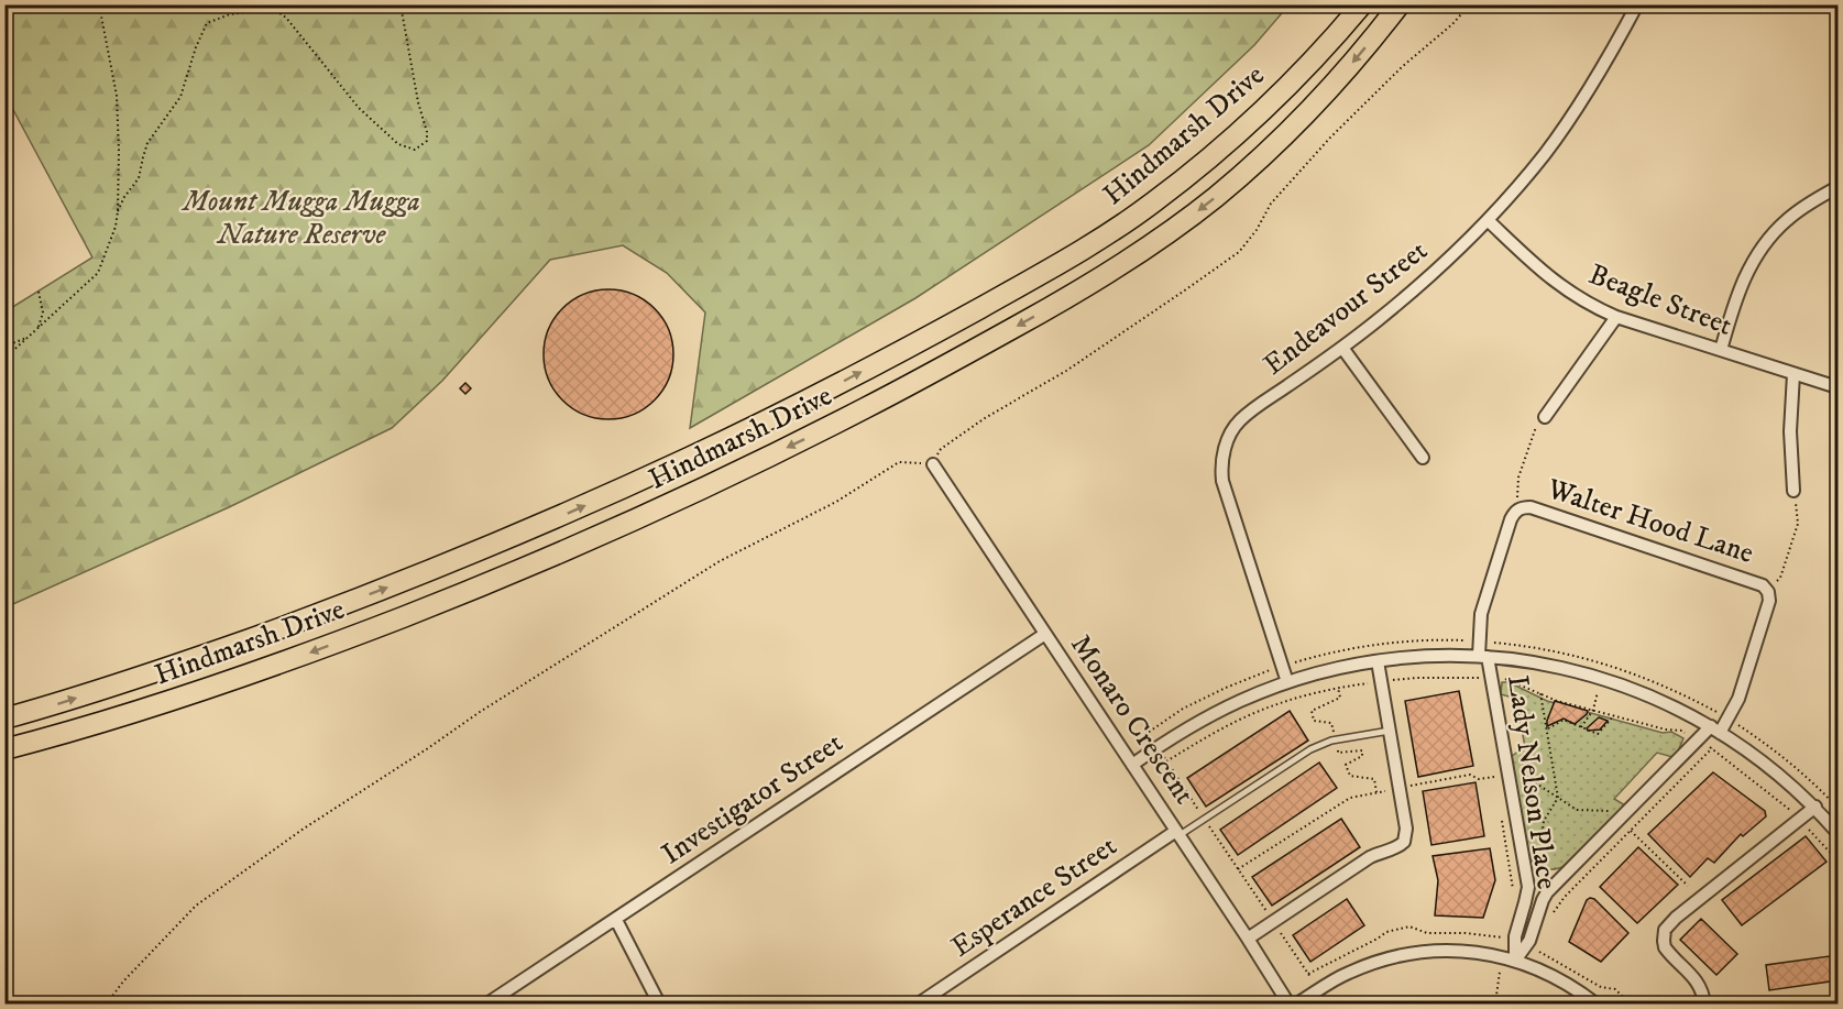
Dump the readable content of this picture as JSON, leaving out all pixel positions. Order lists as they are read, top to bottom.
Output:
{
  "streets": {
    "main road": ["Hindmarsh Drive"],
    "street": [
      "Beagle Street",
      "Endeavour Street",
      "Walter Hood Lane",
      "Monaro Crescent",
      "Lady Nelson Place",
      "Investigator Street",
      "Esperance Street"
    ]
  },
  "crossings": [
    ["Beagle Street", "Endeavour Street"],
    ["Walter Hood Lane", "Lady Nelson Place"],
    ["Monaro Crescent", "Investigator Street"],
    ["Monaro Crescent", "Esperance Street"]
  ],
  "parks": ["Mount Mugga Mugga Nature Reserve"]
}
